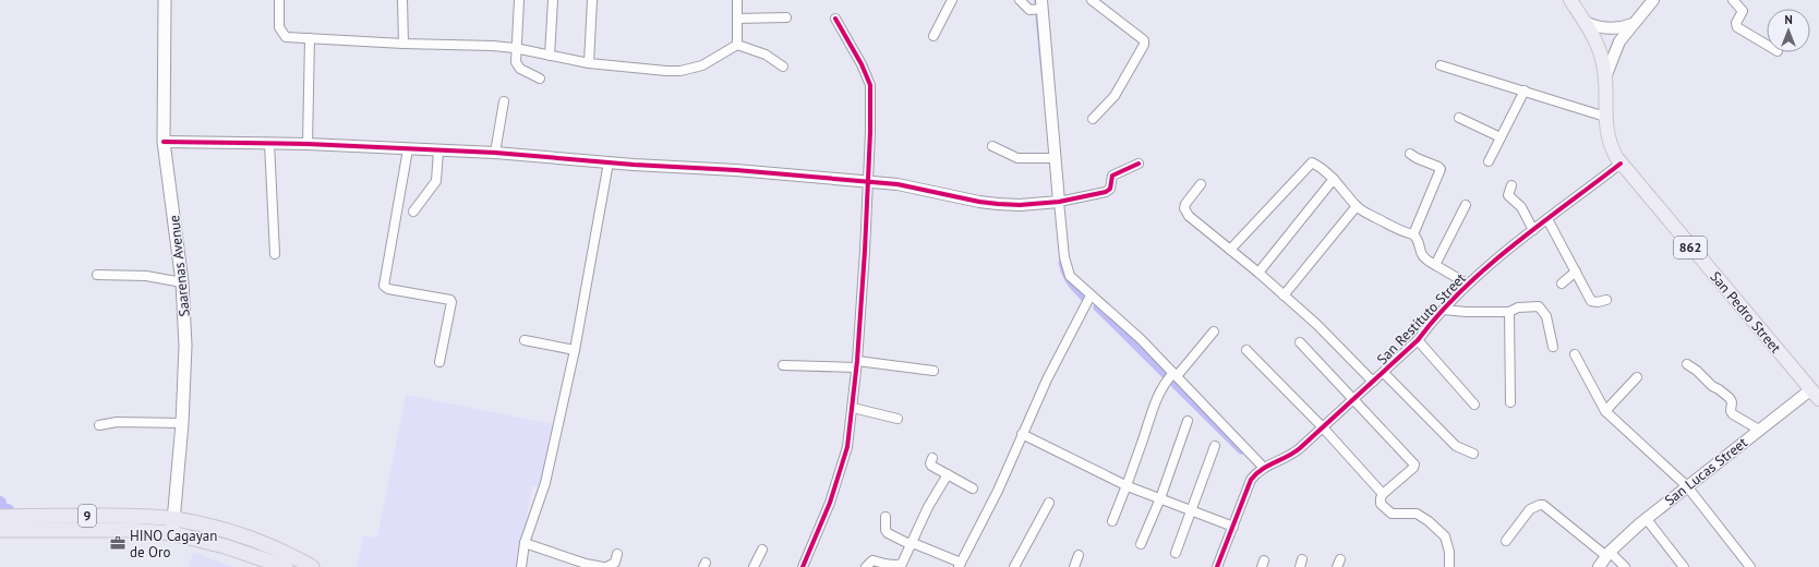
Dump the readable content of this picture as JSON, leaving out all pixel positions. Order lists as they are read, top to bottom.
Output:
{
  "streets": {
    "highway": ["9"],
    "main road": ["862", "Saarenas Avenue", "San Pedro Street"],
    "street": ["San Restituto Street", "San Lucas Street"]
  },
  "crossings": [
    ["862", "San Pedro Street"],
    ["Saarenas Avenue", "9"],
    ["San Pedro Street", "San Restituto Street"],
    ["San Pedro Street", "San Lucas Street"]
  ],
  "places": {
    "office": ["HINO Cagayan de Oro"]
  },
  "north": "top"
}
